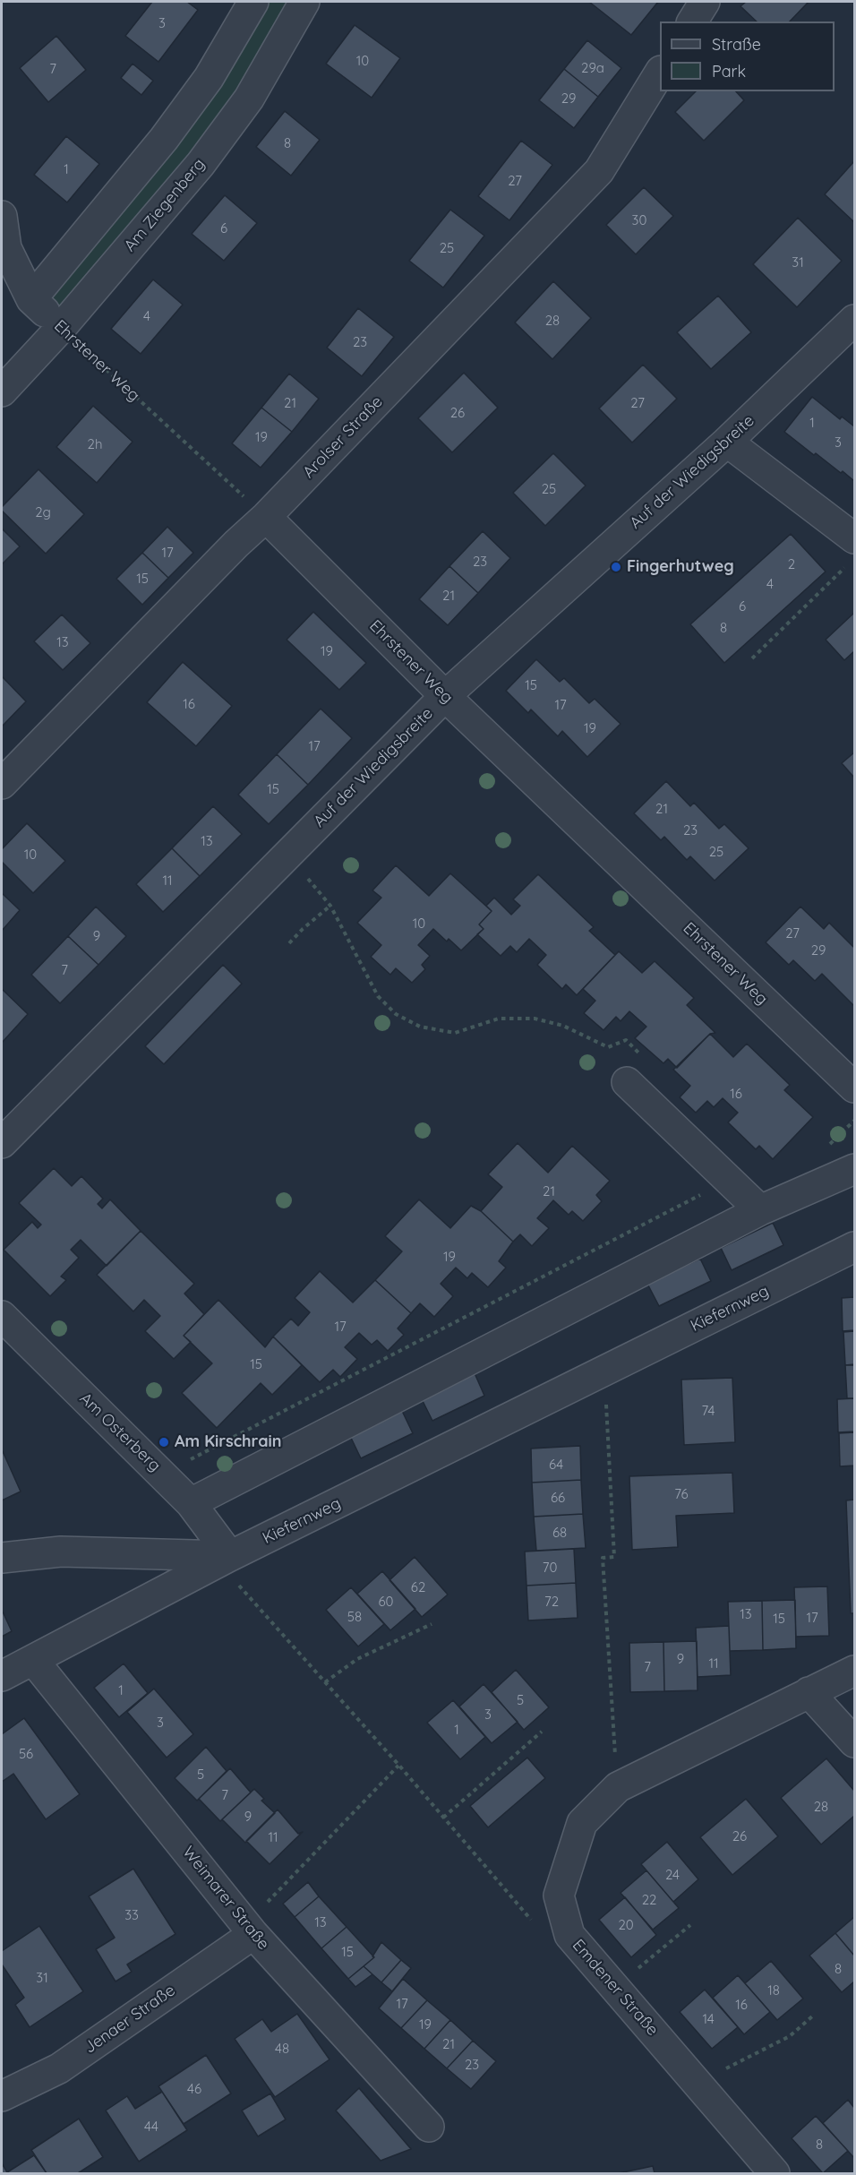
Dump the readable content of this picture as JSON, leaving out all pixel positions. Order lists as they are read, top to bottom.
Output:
{
  "streets": {
    "street": [
      "Am Ziegenberg",
      "Ehrstener Weg",
      "Arolser Straße",
      "Auf der Wiedigsbreite",
      "Kiefernweg",
      "Am Osterberg",
      "Weimarer Straße",
      "Emdener Straße",
      "Jenaer Straße"
    ]
  },
  "crossings": [
    ["Am Ziegenberg", "Ehrstener Weg"],
    ["Ehrstener Weg", "Arolser Straße"],
    ["Ehrstener Weg", "Auf der Wiedigsbreite"],
    ["Kiefernweg", "Am Osterberg"],
    ["Kiefernweg", "Weimarer Straße"],
    ["Weimarer Straße", "Jenaer Straße"]
  ],
  "places": ["Fingerhutweg", "Am Kirschrain"],
  "house_numbers": [
    "3",
    "10",
    "29a",
    "7",
    "29",
    "8",
    "1",
    "27",
    "30",
    "6",
    "25",
    "31",
    "4",
    "28",
    "23",
    "21",
    "27",
    "26",
    "1",
    "19",
    "3",
    "2h",
    "25",
    "2g",
    "17",
    "23",
    "2",
    "15",
    "4",
    "21",
    "6",
    "8",
    "13",
    "19",
    "15",
    "16",
    "17",
    "19",
    "17",
    "15",
    "21",
    "23",
    "13",
    "25",
    "10",
    "11",
    "10",
    "27",
    "9",
    "29",
    "7",
    "16",
    "21",
    "19",
    "17",
    "15",
    "74",
    "64",
    "76",
    "66",
    "68",
    "70",
    "62",
    "60",
    "72",
    "13",
    "58",
    "17",
    "15",
    "9",
    "11",
    "7",
    "1",
    "5",
    "3",
    "3",
    "1",
    "56",
    "5",
    "7",
    "28",
    "9",
    "26",
    "11",
    "24",
    "22",
    "33",
    "13",
    "20",
    "15",
    "8",
    "31",
    "18",
    "17",
    "16",
    "14",
    "19",
    "21",
    "48",
    "23",
    "46",
    "44",
    "8"
  ],
  "legend": ["Straße", "Park"]
}
